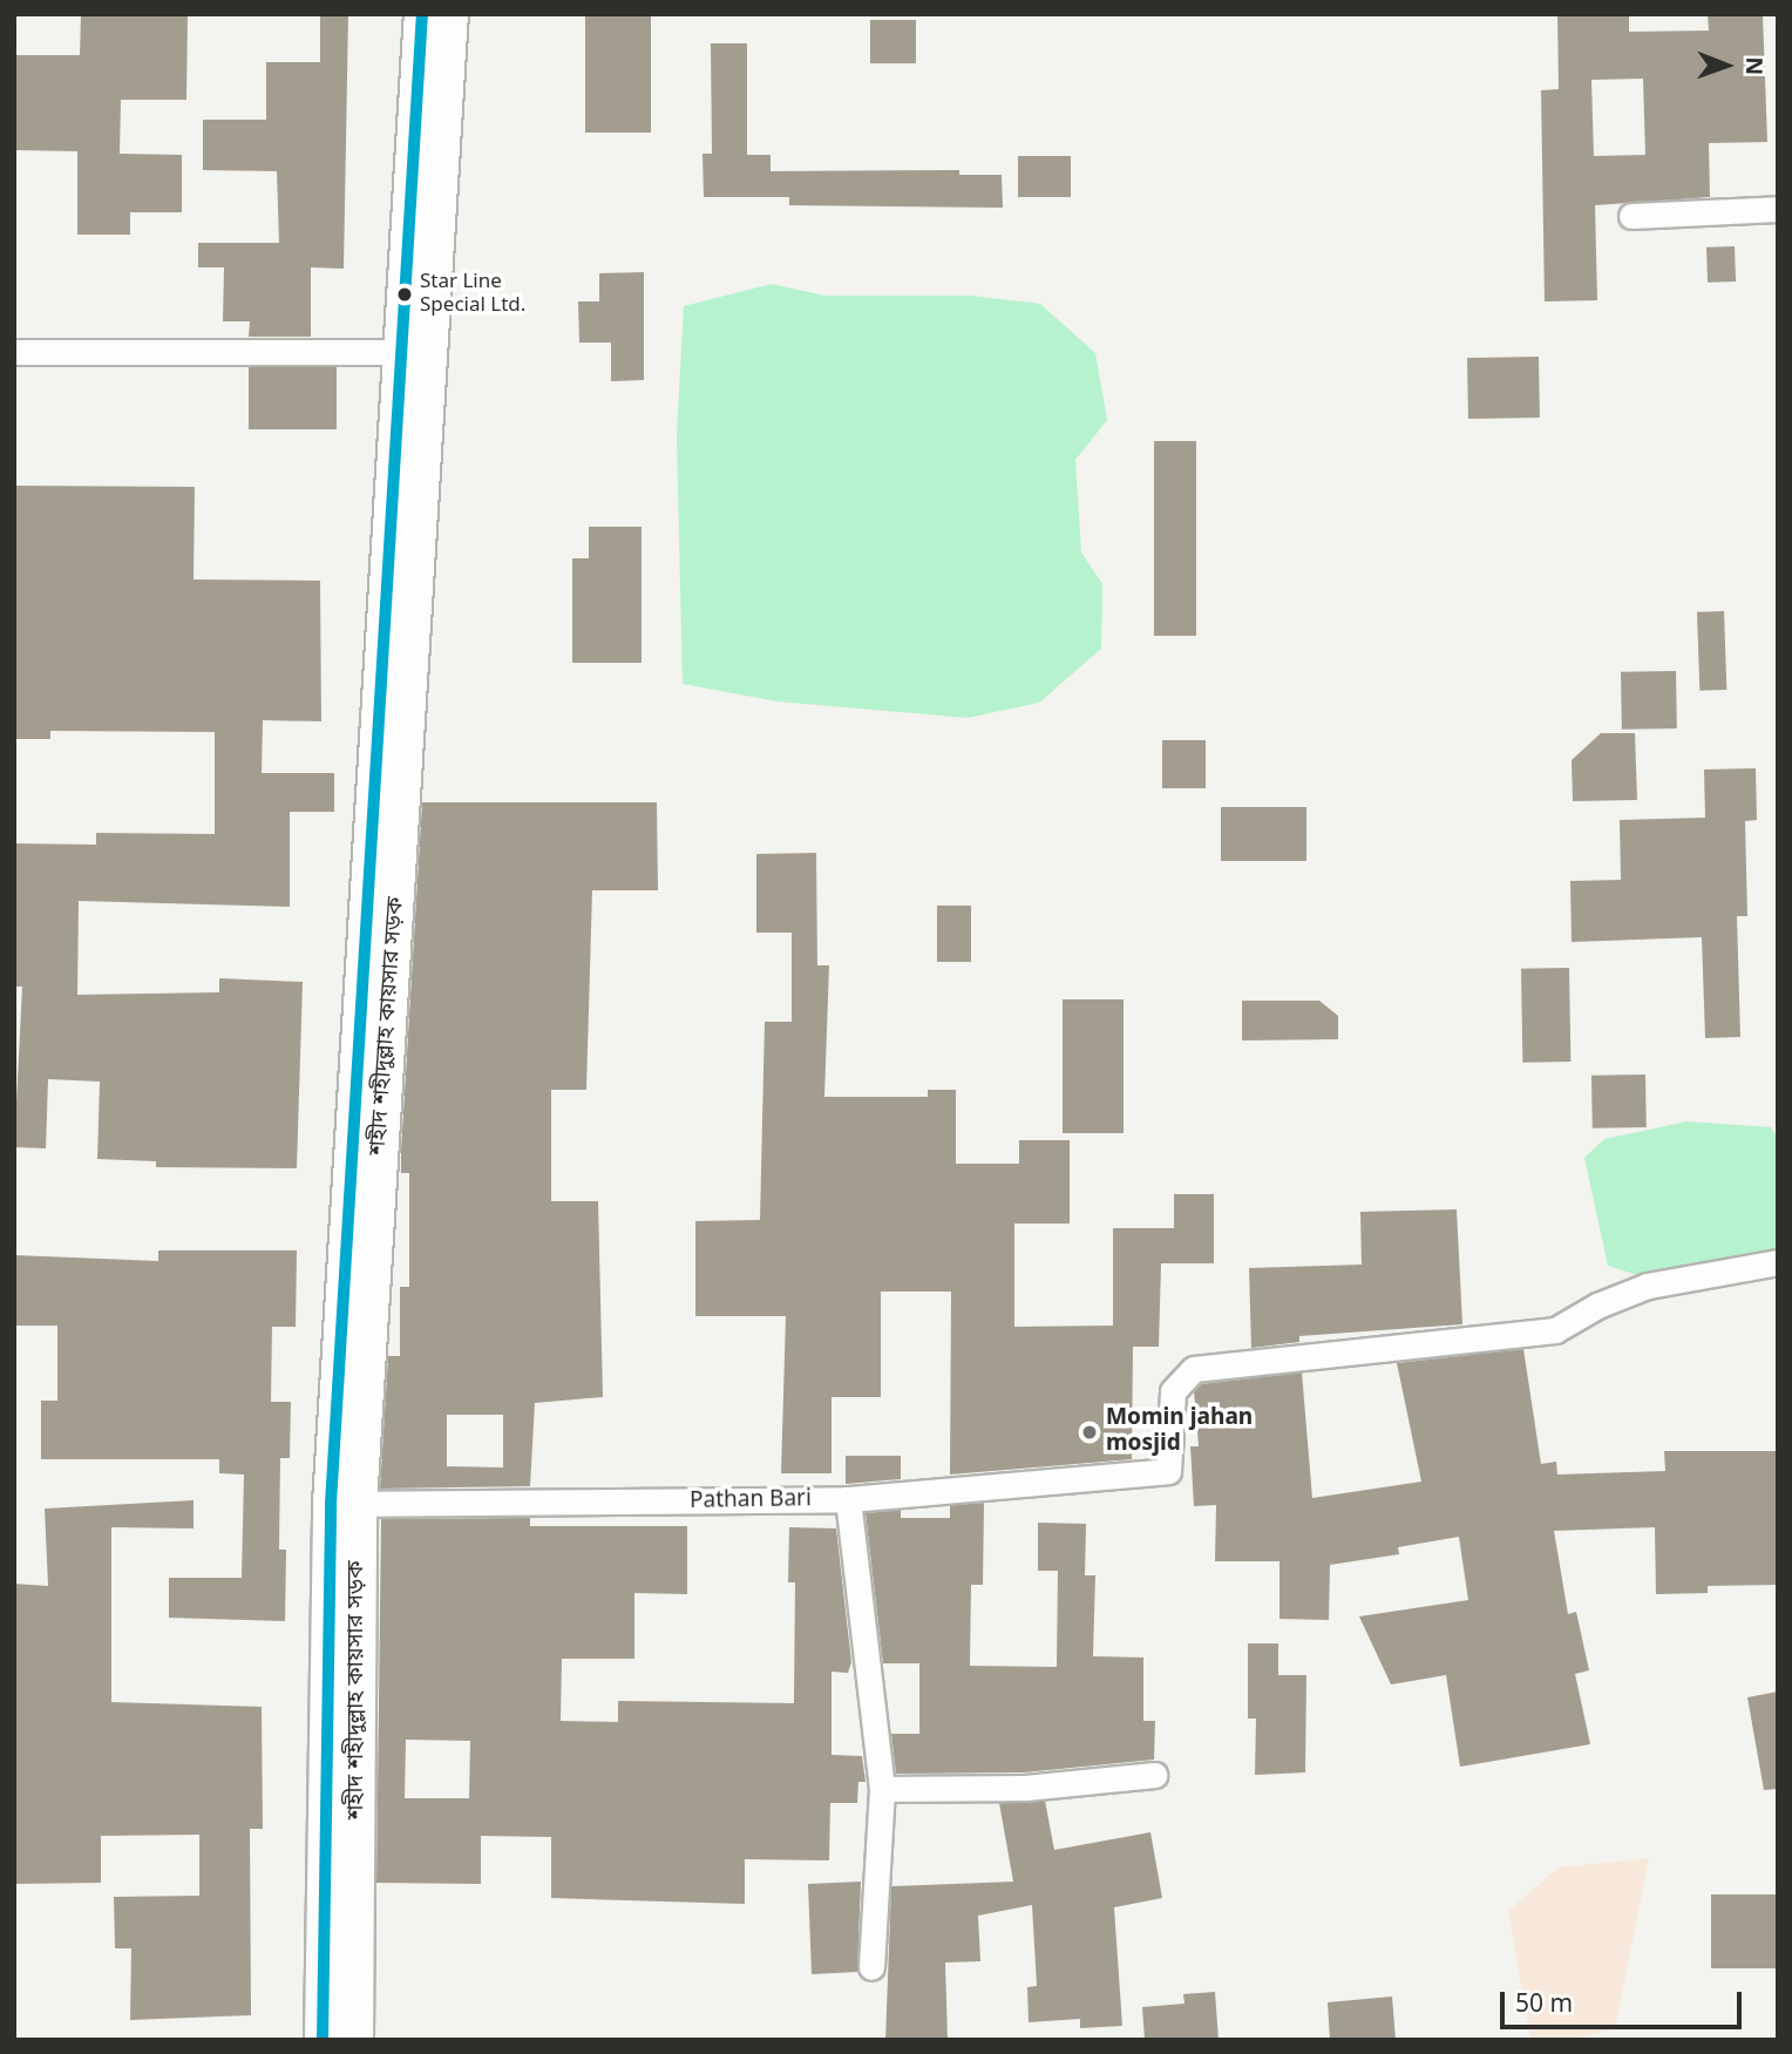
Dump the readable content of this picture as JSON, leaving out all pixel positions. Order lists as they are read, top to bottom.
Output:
{
  "streets": {
    "main road": ["শহীদ শহীদুল্লাহ কায়সার সড়ক"],
    "street": ["Pathan Bari"]
  },
  "crossings": [
    ["শহীদ শহীদুল্লাহ কায়সার সড়ক", "Pathan Bari"]
  ],
  "places": ["Star Line Special Ltd.", "Momin jahan mosjid"],
  "scale_bar": "50 m",
  "north": "right"
}
